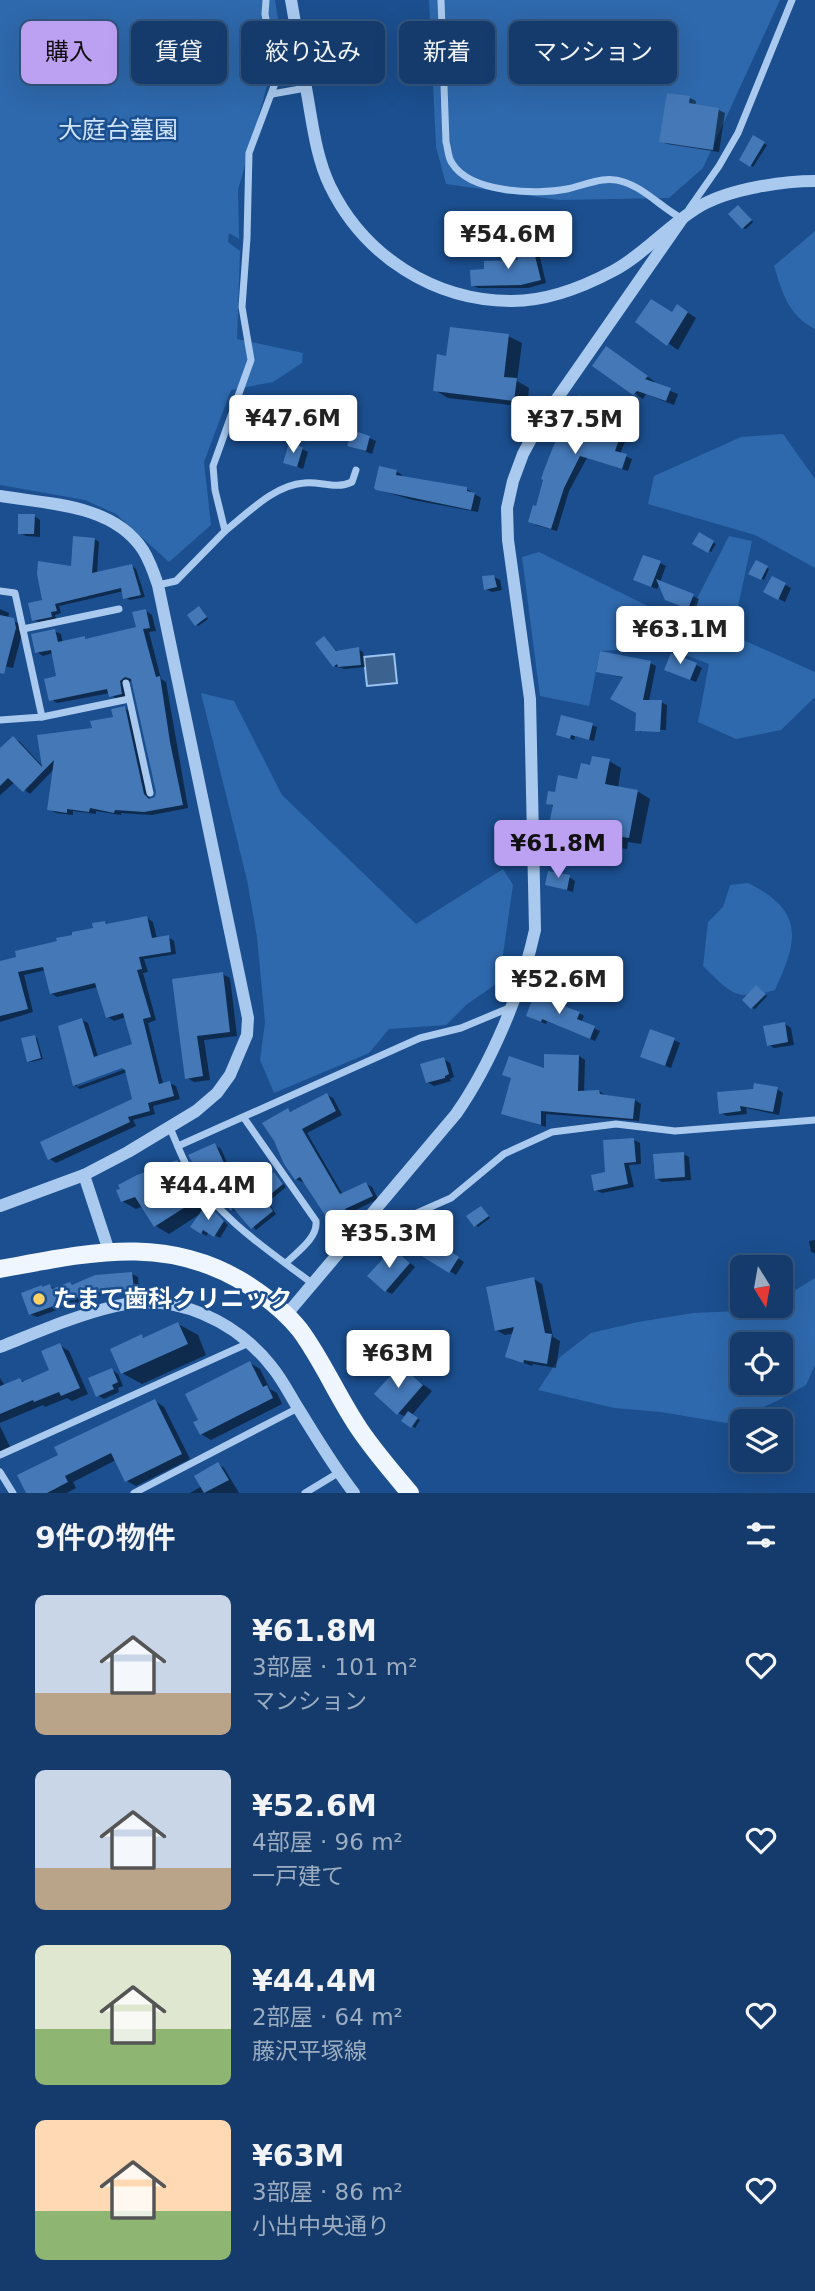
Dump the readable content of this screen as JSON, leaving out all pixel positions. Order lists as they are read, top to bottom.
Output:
{
  "parks": ["大庭台墓園"],
  "places": ["たまて歯科クリニック"],
  "north": "bottom",
  "page": {
    "chip": [
      "購入",
      "賃貸",
      "絞り込み",
      "新着",
      "マンション"
    ],
    "price": [
      "¥54.6M",
      "¥47.6M",
      "¥37.5M",
      "¥63.1M",
      "¥61.8M",
      "¥52.6M",
      "¥44.4M",
      "¥35.3M",
      "¥63M"
    ],
    "heading": "9件の物件",
    "list": [
      {
        "name": "¥61.8M",
        "note": "3部屋 · 101 m² · マンション"
      },
      {
        "name": "¥52.6M",
        "note": "4部屋 · 96 m² · 一戸建て"
      },
      {
        "name": "¥44.4M",
        "note": "2部屋 · 64 m² · 藤沢平塚線"
      },
      {
        "name": "¥63M",
        "note": "3部屋 · 86 m² · 小出中央通り"
      }
    ]
  }
}
